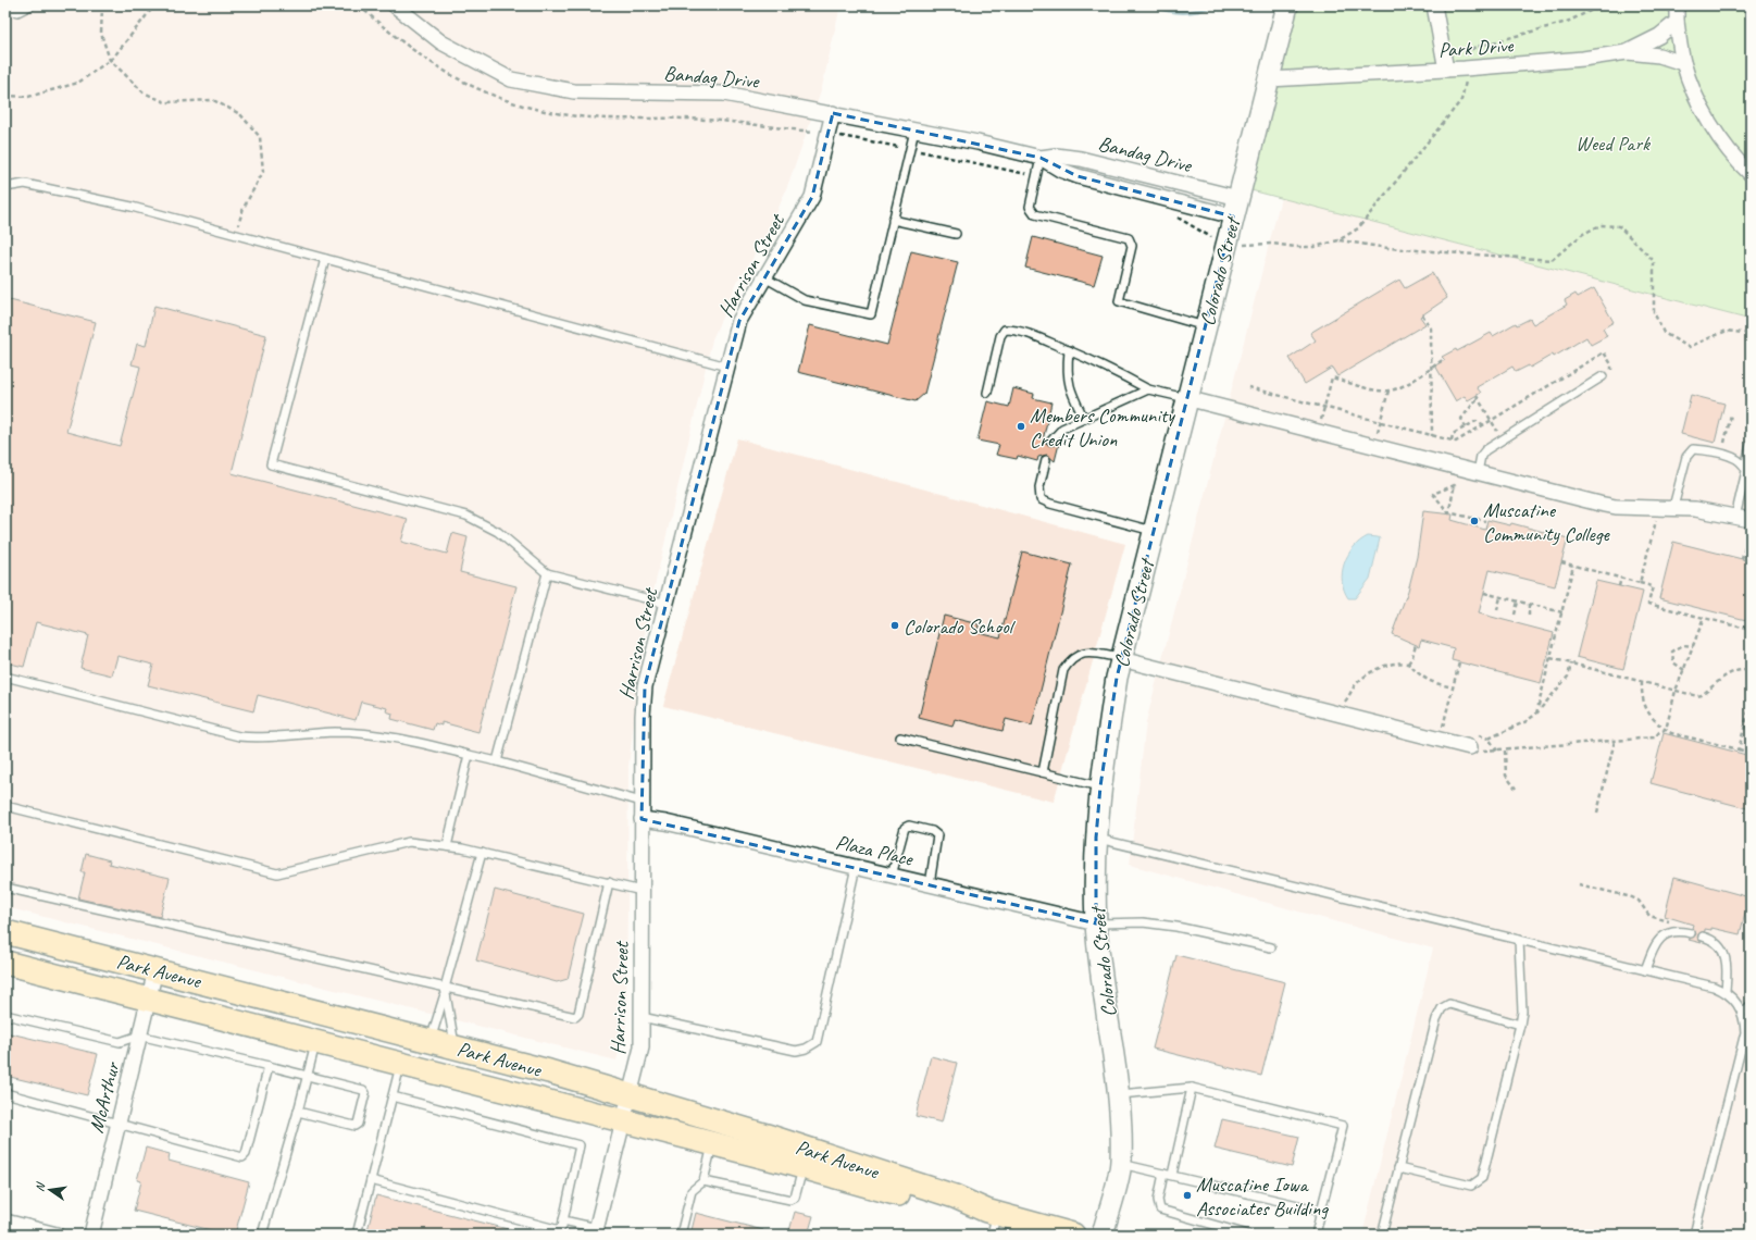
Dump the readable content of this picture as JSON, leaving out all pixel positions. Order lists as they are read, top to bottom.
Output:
{
  "streets": {
    "main road": ["Park Avenue"],
    "street": [
      "Park Drive",
      "Bandag Drive",
      "Harrison Street",
      "Colorado Street",
      "Plaza Place",
      "McArthur"
    ]
  },
  "crossings": [
    ["Park Drive", "Colorado Street"],
    ["Bandag Drive", "Harrison Street"],
    ["Bandag Drive", "Colorado Street"],
    ["Harrison Street", "Plaza Place"],
    ["Harrison Street", "Park Avenue"],
    ["Colorado Street", "Plaza Place"],
    ["Park Avenue", "McArthur"]
  ],
  "parks": ["Weed Park"],
  "places": [
    "Members Community Credit Union",
    "Muscatine Community College",
    "Colorado School",
    "Muscatine Iowa Associates Building"
  ],
  "north": "left"
}
